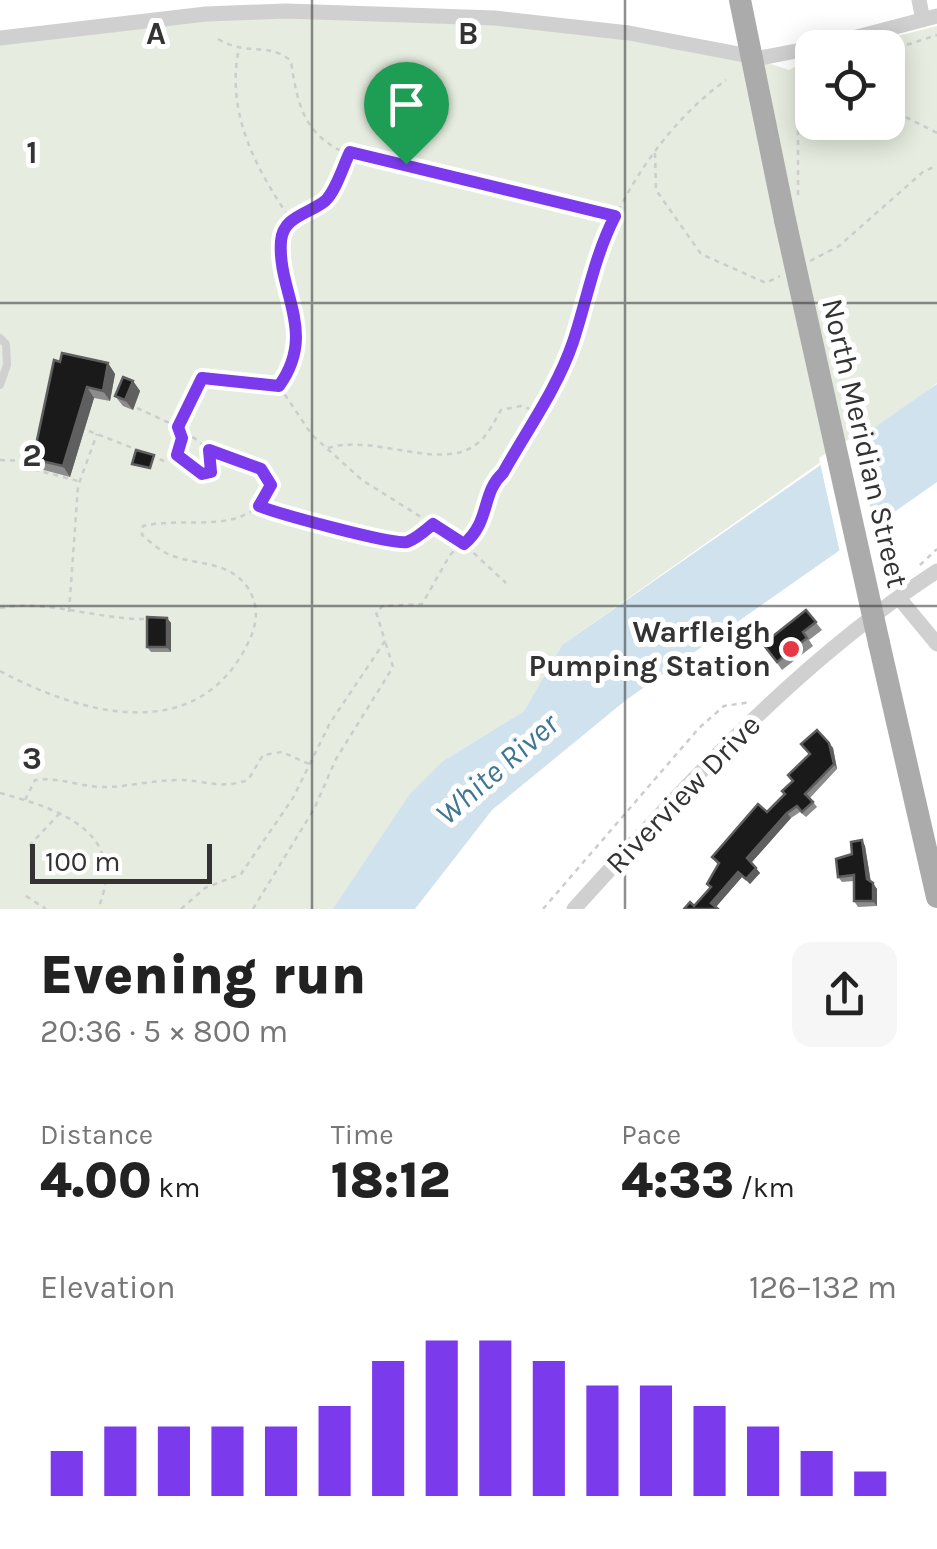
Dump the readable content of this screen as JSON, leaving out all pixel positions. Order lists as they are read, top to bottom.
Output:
{
  "streets": {
    "main road": ["North Meridian Street"],
    "street": ["Riverview Drive"]
  },
  "crossings": [
    ["North Meridian Street", "Riverview Drive"]
  ],
  "water": ["White River"],
  "places": ["Warfleigh Pumping Station"],
  "scale_bar": "100 m",
  "page": {
    "scale": "100 m",
    "heading": ["Evening run", "20:36 · 5 × 800 m"],
    "stats": [
      ["Distance", "4.00 km"],
      ["Time", "18:12"],
      ["Pace", "4:33 /km"]
    ],
    "chart": ["Elevation", "126–132 m"]
  },
  "grid": {
    "columns": ["A", "B"],
    "rows": ["1", "2", "3"]
  }
}
